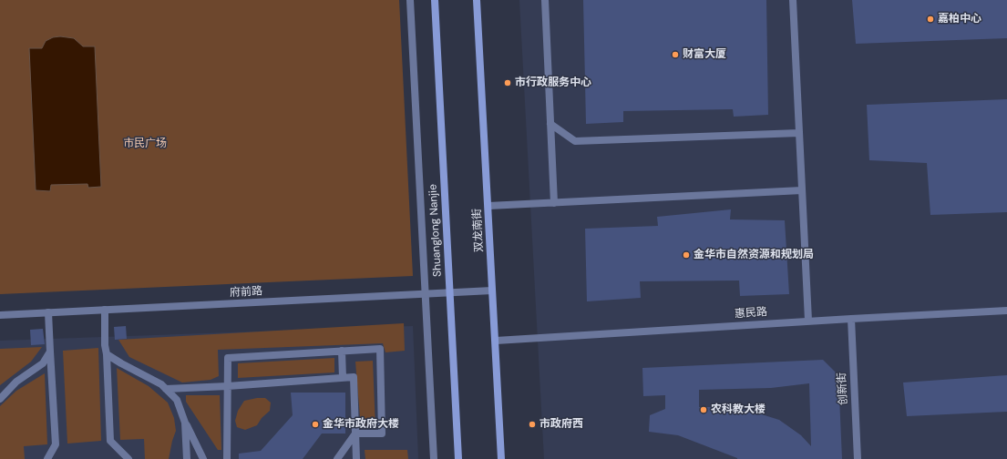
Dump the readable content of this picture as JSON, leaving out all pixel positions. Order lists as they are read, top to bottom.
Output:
{
  "streets": {
    "main road": ["Shuanglong Nanjie", "双龙南街"],
    "street": ["府前路", "惠民路", "创新街"]
  },
  "crossings": [
    ["Shuanglong Nanjie", "府前路"],
    ["双龙南街", "府前路"],
    ["双龙南街", "惠民路"],
    ["惠民路", "创新街"]
  ],
  "parks": ["市民广场"],
  "places": [
    "嘉柏中心",
    "财富大厦",
    "市行政服务中心",
    "金华市自然资源和规划局",
    "农科教大楼",
    "金华市政府大楼",
    "市政府西"
  ]
}
